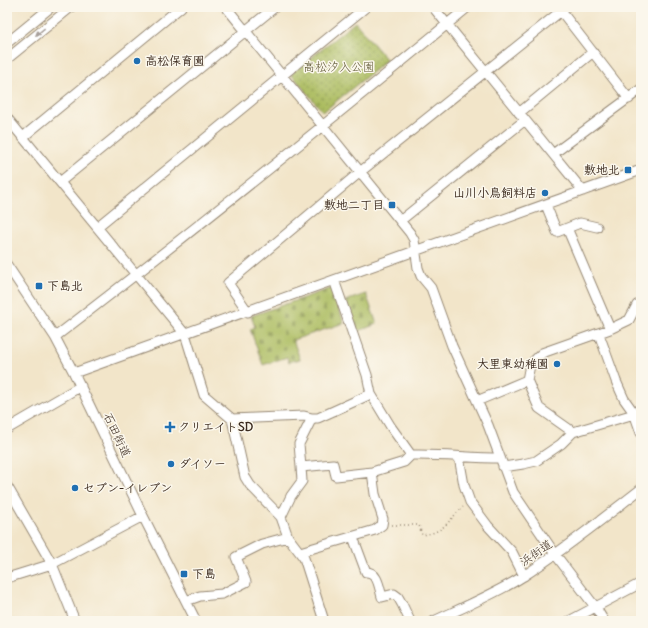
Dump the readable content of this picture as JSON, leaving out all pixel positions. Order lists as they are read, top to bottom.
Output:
{
  "streets": {
    "street": ["石田街道", "浜街道"]
  },
  "parks": ["高松汐入公園"],
  "places": {
    "other": [
      "高松保育園",
      "山川小鳥飼料店",
      "大里東幼稚園",
      "ダイソー",
      "セブン-イレブン"
    ],
    "transit": [
      "敷地北",
      "敷地二丁目",
      "下島北",
      "下島"
    ],
    "health": ["クリエイトSD"]
  }
}
